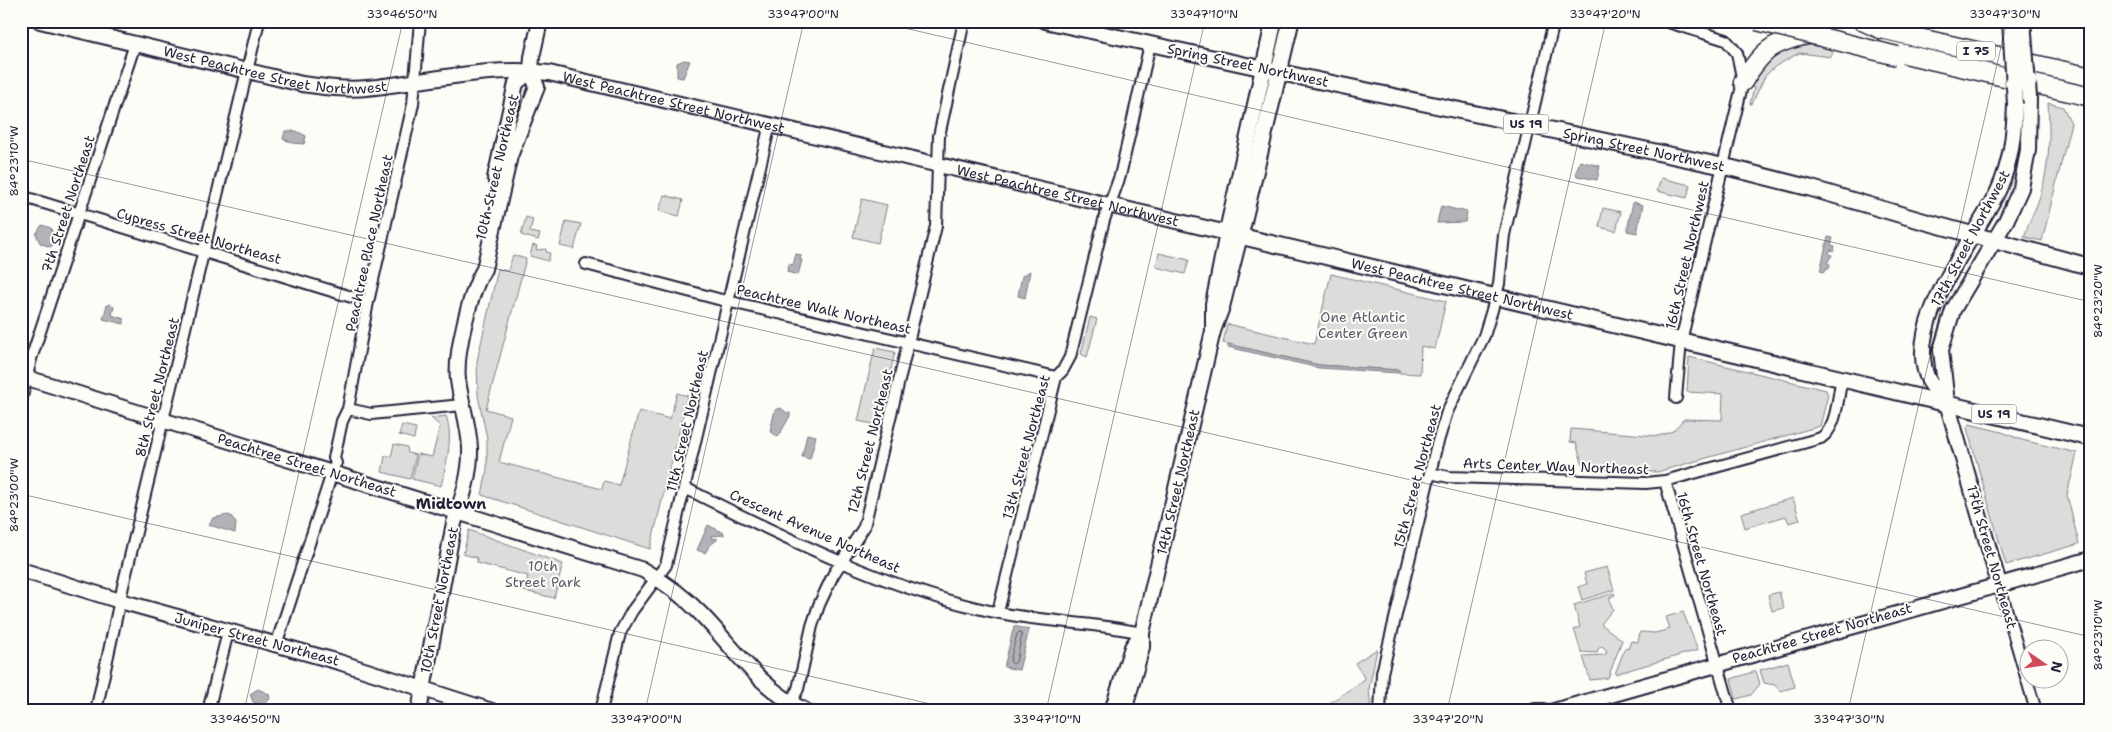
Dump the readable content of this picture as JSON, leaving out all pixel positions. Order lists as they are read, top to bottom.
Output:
{
  "streets": {
    "highway": ["I 75"],
    "main road": [
      "Spring Street Northwest",
      "West Peachtree Street Northwest",
      "US 19",
      "10th Street Northeast",
      "17th Street Northwest",
      "Peachtree Street Northeast",
      "14th Street Northeast",
      "17th Street Northeast",
      "Juniper Street Northeast"
    ],
    "street": [
      "7th Street Northeast",
      "Cypress Street Northeast",
      "Peachtree Place Northeast",
      "16th Street Northwest",
      "Peachtree Walk Northeast",
      "8th Street Northeast",
      "11th Street Northeast",
      "12th Street Northeast",
      "13th Street Northeast",
      "Arts Center Way Northeast",
      "15th Street Northeast",
      "Crescent Avenue Northeast",
      "16th Street Northeast"
    ]
  },
  "crossings": [
    ["Spring Street Northwest", "17th Street Northwest"],
    ["Spring Street Northwest", "16th Street Northwest"],
    ["Spring Street Northwest", "13th Street Northeast"],
    ["Spring Street Northwest", "15th Street Northeast"],
    ["West Peachtree Street Northwest", "10th Street Northeast"],
    ["West Peachtree Street Northwest", "7th Street Northeast"],
    ["West Peachtree Street Northwest", "17th Street Northwest"],
    ["West Peachtree Street Northwest", "Peachtree Place Northeast"],
    ["West Peachtree Street Northwest", "16th Street Northwest"],
    ["West Peachtree Street Northwest", "8th Street Northeast"],
    ["West Peachtree Street Northwest", "11th Street Northeast"],
    ["West Peachtree Street Northwest", "12th Street Northeast"],
    ["West Peachtree Street Northwest", "13th Street Northeast"],
    ["West Peachtree Street Northwest", "Arts Center Way Northeast"],
    ["West Peachtree Street Northwest", "15th Street Northeast"],
    ["West Peachtree Street Northwest", "14th Street Northeast"],
    ["West Peachtree Street Northwest", "17th Street Northeast"],
    ["10th Street Northeast", "Peachtree Street Northeast"],
    ["10th Street Northeast", "Juniper Street Northeast"],
    ["7th Street Northeast", "Cypress Street Northeast"],
    ["7th Street Northeast", "Peachtree Street Northeast"],
    ["Cypress Street Northeast", "Peachtree Place Northeast"],
    ["Cypress Street Northeast", "8th Street Northeast"],
    ["17th Street Northwest", "17th Street Northeast"],
    ["Peachtree Place Northeast", "Peachtree Street Northeast"],
    ["Peachtree Place Northeast", "Juniper Street Northeast"],
    ["Peachtree Walk Northeast", "11th Street Northeast"],
    ["Peachtree Walk Northeast", "12th Street Northeast"],
    ["Peachtree Walk Northeast", "13th Street Northeast"],
    ["8th Street Northeast", "Peachtree Street Northeast"],
    ["8th Street Northeast", "Juniper Street Northeast"],
    ["11th Street Northeast", "Peachtree Street Northeast"],
    ["11th Street Northeast", "Crescent Avenue Northeast"],
    ["12th Street Northeast", "Peachtree Street Northeast"],
    ["12th Street Northeast", "Crescent Avenue Northeast"],
    ["13th Street Northeast", "Crescent Avenue Northeast"],
    ["Peachtree Street Northeast", "17th Street Northeast"],
    ["Peachtree Street Northeast", "16th Street Northeast"],
    ["Arts Center Way Northeast", "15th Street Northeast"],
    ["Arts Center Way Northeast", "16th Street Northeast"],
    ["14th Street Northeast", "Crescent Avenue Northeast"]
  ],
  "districts": ["Midtown"],
  "parks": ["One Atlantic Center Green", "10th Street Park"],
  "north": "right",
  "coordinates": [
    "33°46'50\"N",
    "33°47'00\"N",
    "33°47'10\"N",
    "33°47'20\"N",
    "33°47'30\"N",
    "84°23'10\"W",
    "84°23'20\"W",
    "84°23'00\"W"
  ]
}
